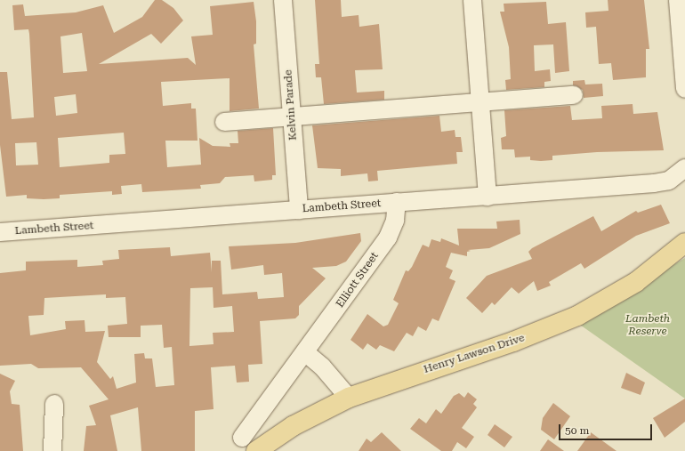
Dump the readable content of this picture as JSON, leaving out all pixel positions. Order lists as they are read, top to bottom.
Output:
{
  "streets": {
    "main road": ["Henry Lawson Drive"],
    "street": ["Kelvin Parade", "Lambeth Street", "Elliott Street"]
  },
  "crossings": [
    ["Kelvin Parade", "Lambeth Street"],
    ["Lambeth Street", "Elliott Street"]
  ],
  "parks": ["Lambeth Reserve"],
  "scale_bar": "50 m"
}
